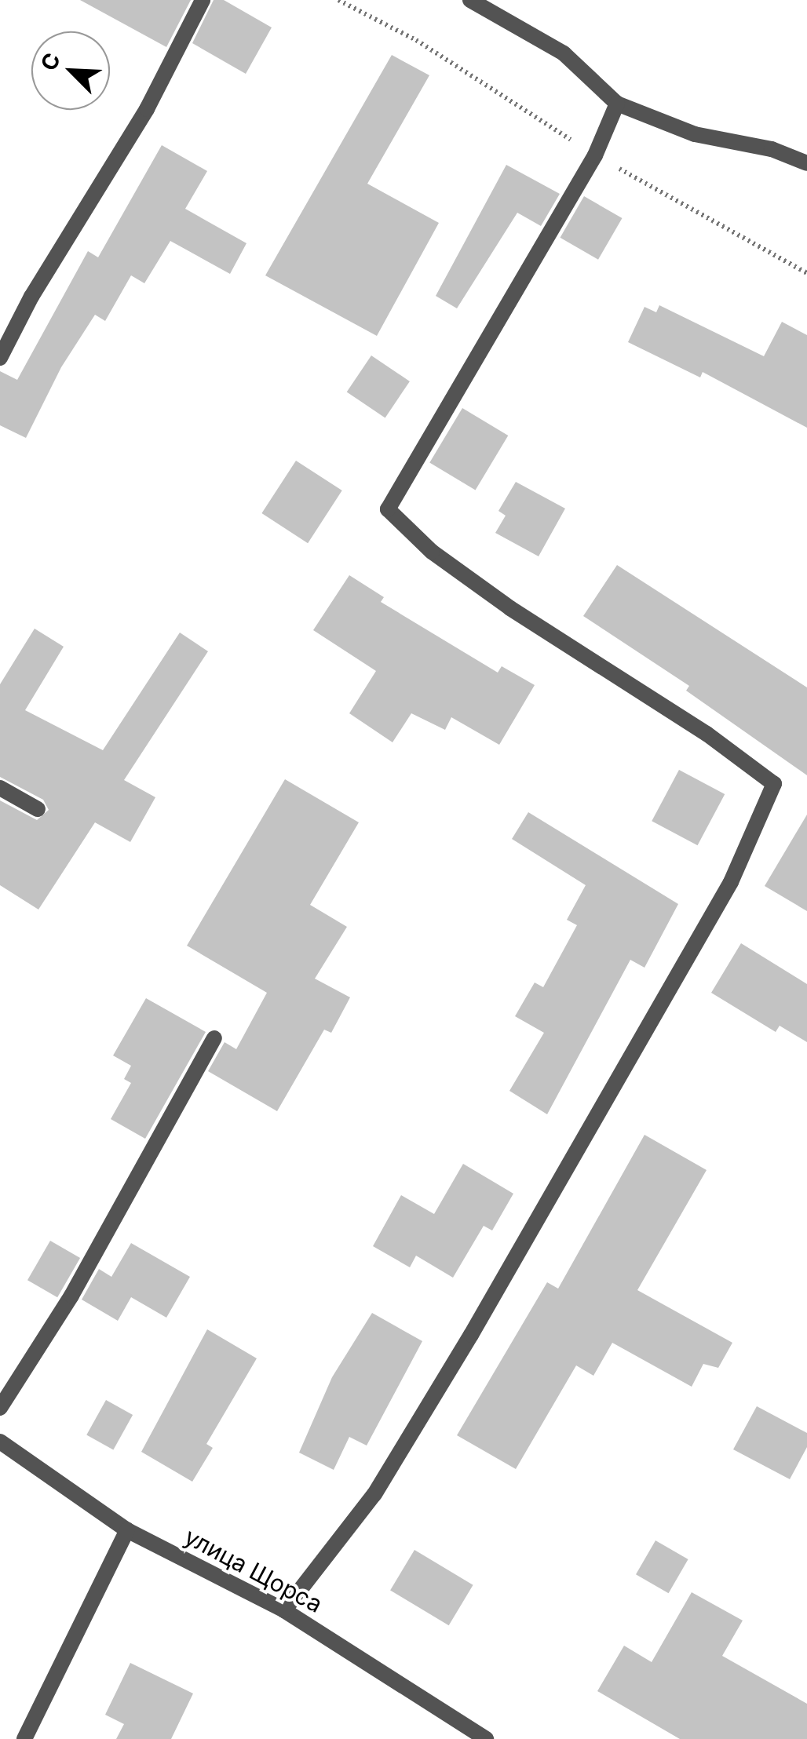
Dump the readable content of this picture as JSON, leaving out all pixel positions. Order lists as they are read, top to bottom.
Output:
{
  "streets": {
    "street": ["улица Щорса"]
  },
  "north": "top left"
}
